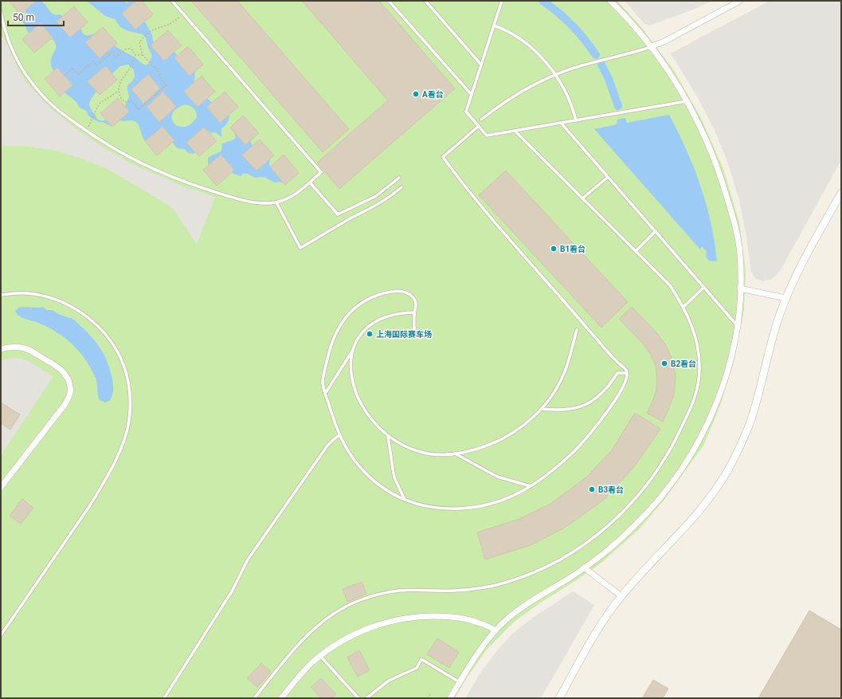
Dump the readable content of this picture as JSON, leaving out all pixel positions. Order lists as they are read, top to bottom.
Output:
{
  "places": [
    "A看台",
    "B1看台",
    "上海国际赛车场",
    "B2看台",
    "B3看台"
  ],
  "scale_bar": "50 m"
}
